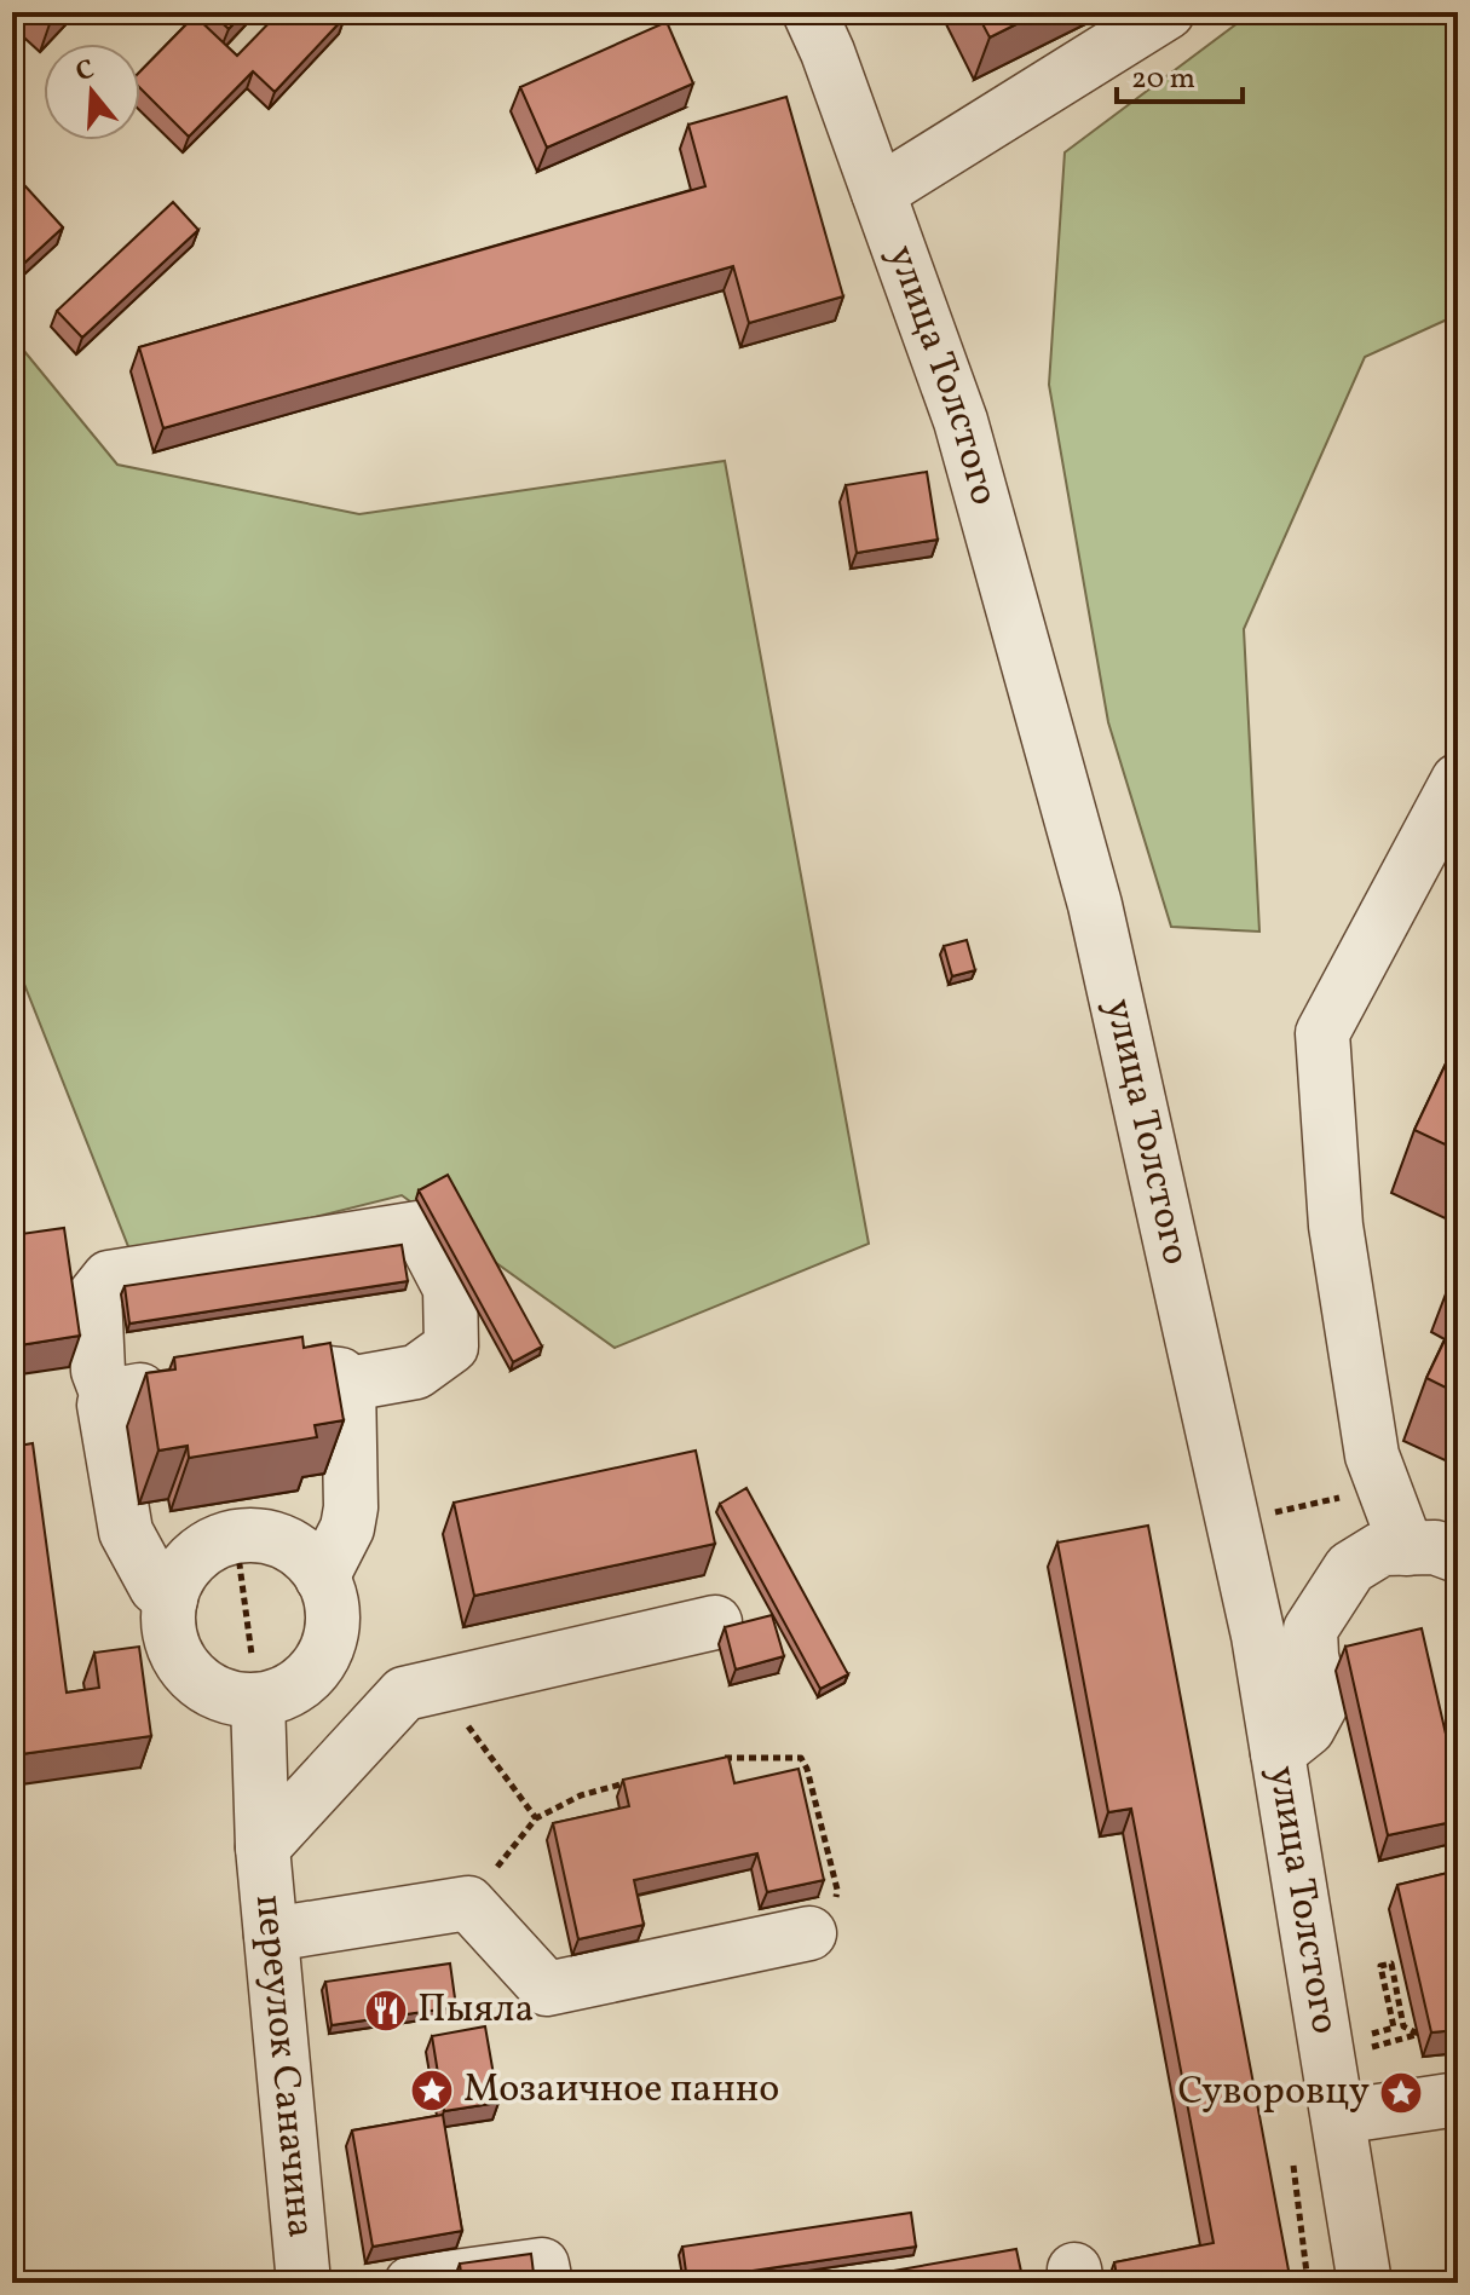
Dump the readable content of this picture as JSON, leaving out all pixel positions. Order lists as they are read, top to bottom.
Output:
{
  "streets": {
    "street": ["улица Толстого", "переулок Саначина"]
  },
  "places": {
    "restaurant": ["Пыяла"],
    "place": ["Мозаичное панно", "Суворовцу"]
  },
  "scale_bar": "20 m",
  "north": "top"
}
